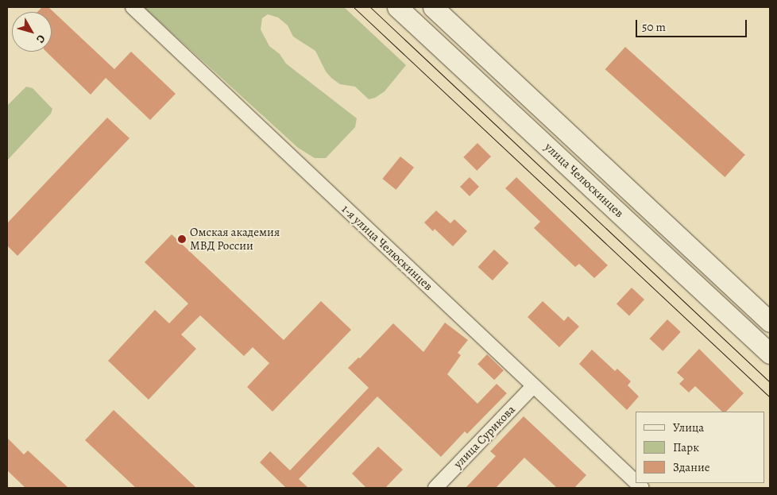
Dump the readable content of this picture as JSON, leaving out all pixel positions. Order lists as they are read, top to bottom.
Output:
{
  "streets": {
    "main road": ["улица Челюскинцев"],
    "street": ["1-я улица Челюскинцев", "улица Сурикова"]
  },
  "crossings": [
    ["1-я улица Челюскинцев", "улица Сурикова"]
  ],
  "places": ["Омская академия МВД России"],
  "legend": ["Улица", "Парк", "Здание"],
  "scale_bar": "50 m",
  "north": "bottom right"
}
